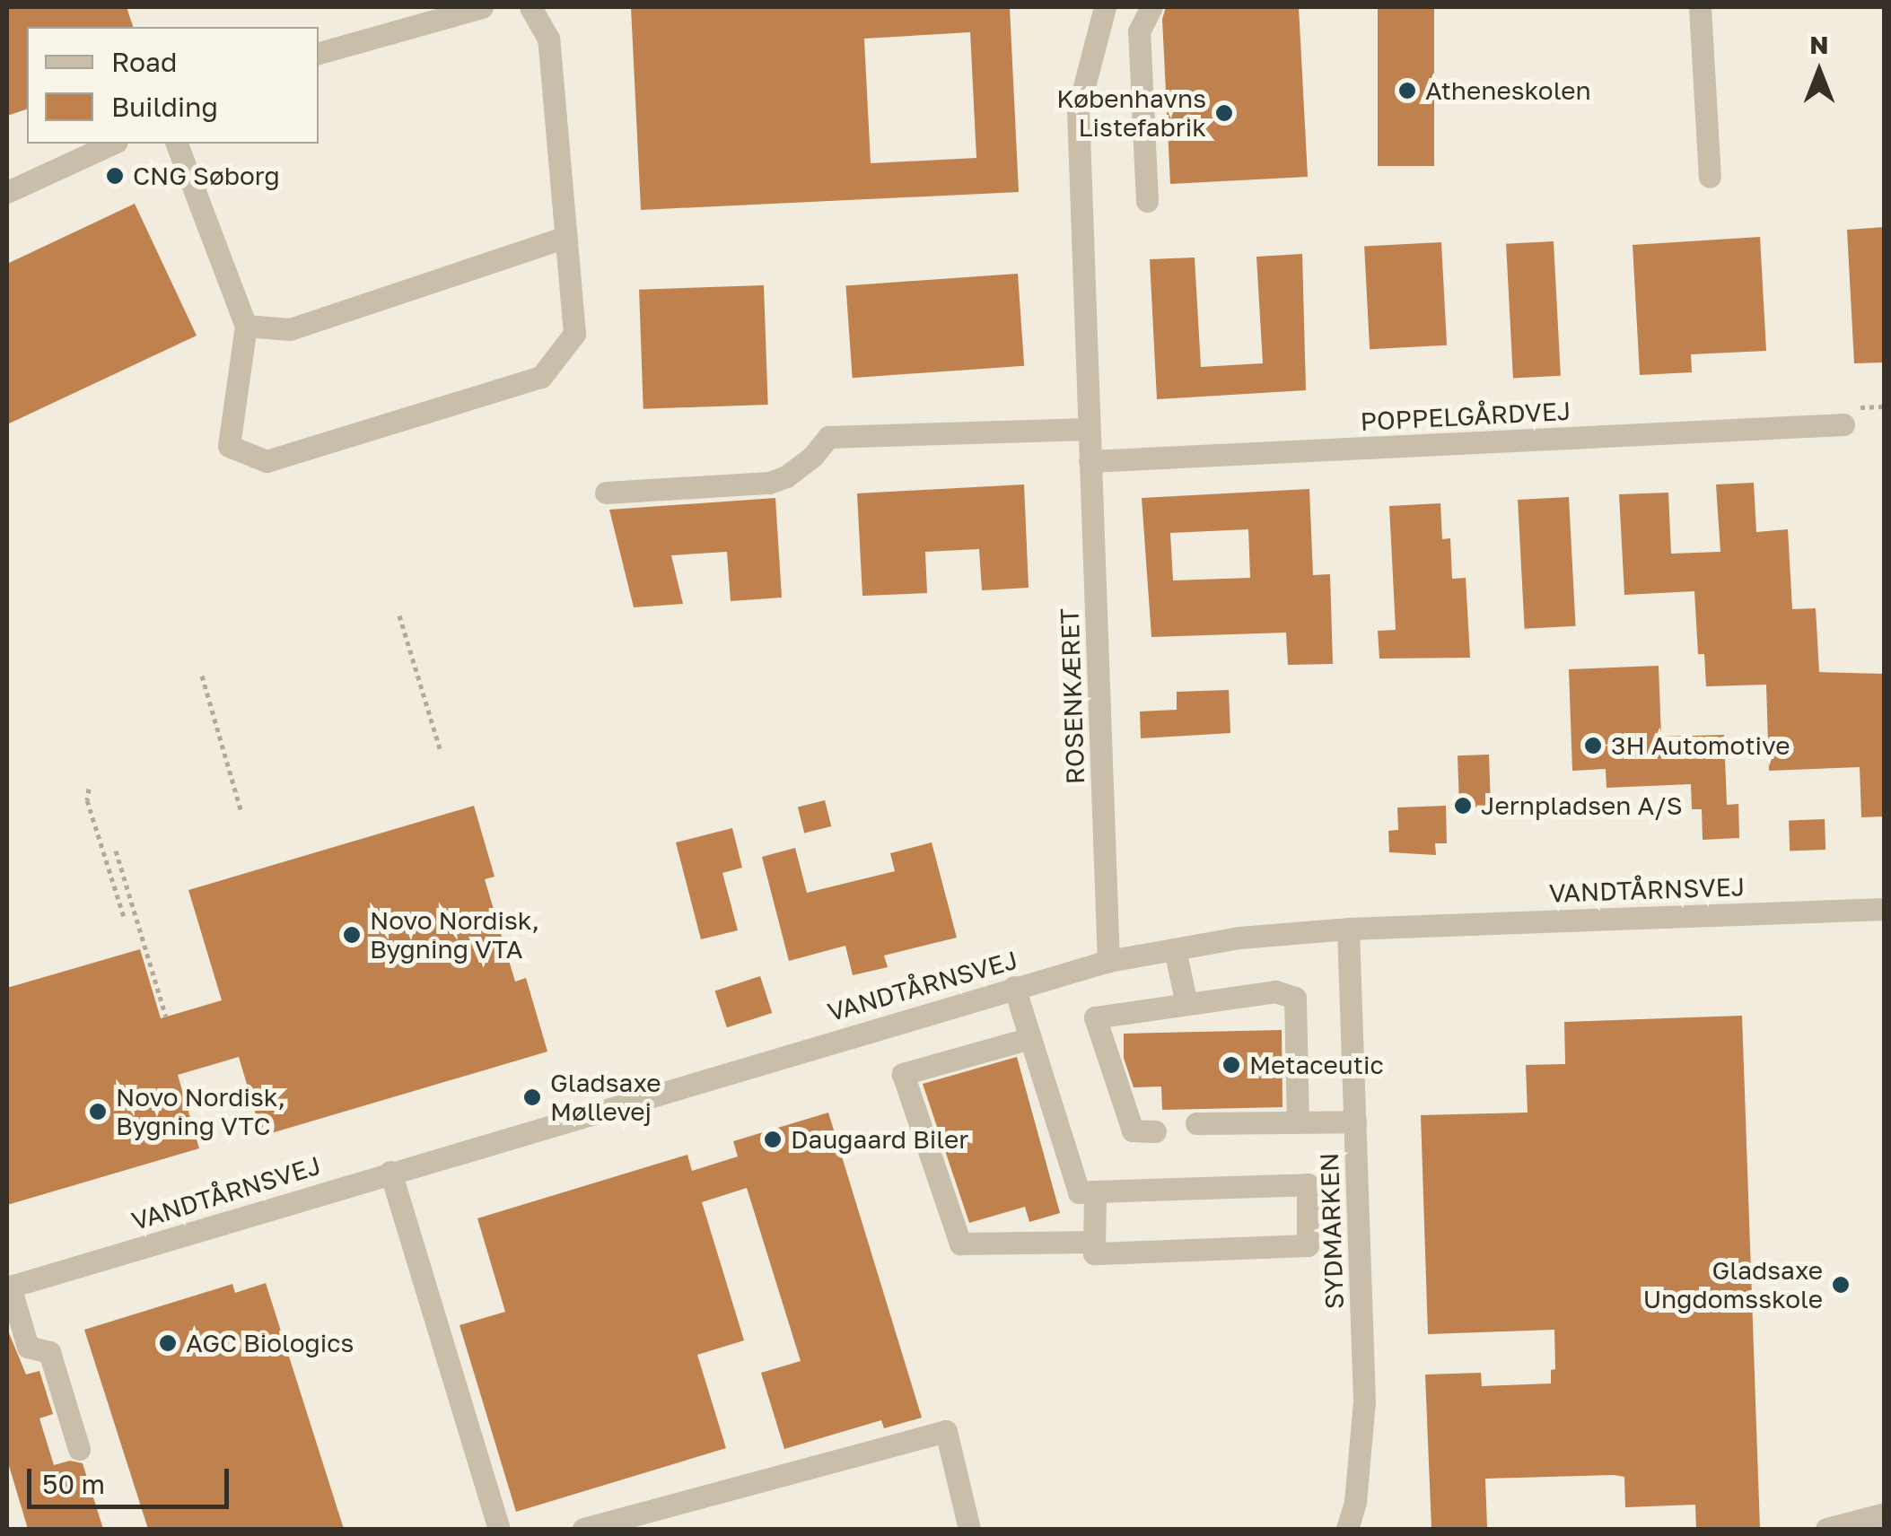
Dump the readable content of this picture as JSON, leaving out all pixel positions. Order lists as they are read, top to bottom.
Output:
{
  "streets": {
    "street": [
      "POPPELGÅRDVEJ",
      "ROSENKÆRET",
      "VANDTÅRNSVEJ",
      "SYDMARKEN"
    ]
  },
  "crossings": [
    ["POPPELGÅRDVEJ", "ROSENKÆRET"],
    ["ROSENKÆRET", "VANDTÅRNSVEJ"],
    ["VANDTÅRNSVEJ", "SYDMARKEN"]
  ],
  "places": [
    "Atheneskolen",
    "Københavns Listefabrik",
    "CNG Søborg",
    "3H Automotive",
    "Jernpladsen A/S",
    "Novo Nordisk, Bygning VTA",
    "Metaceutic",
    "Gladsaxe Møllevej",
    "Novo Nordisk, Bygning VTC",
    "Daugaard Biler",
    "Gladsaxe Ungdomsskole",
    "AGC Biologics"
  ],
  "legend": ["Road", "Building"],
  "scale_bar": "50 m",
  "north": "top"
}
